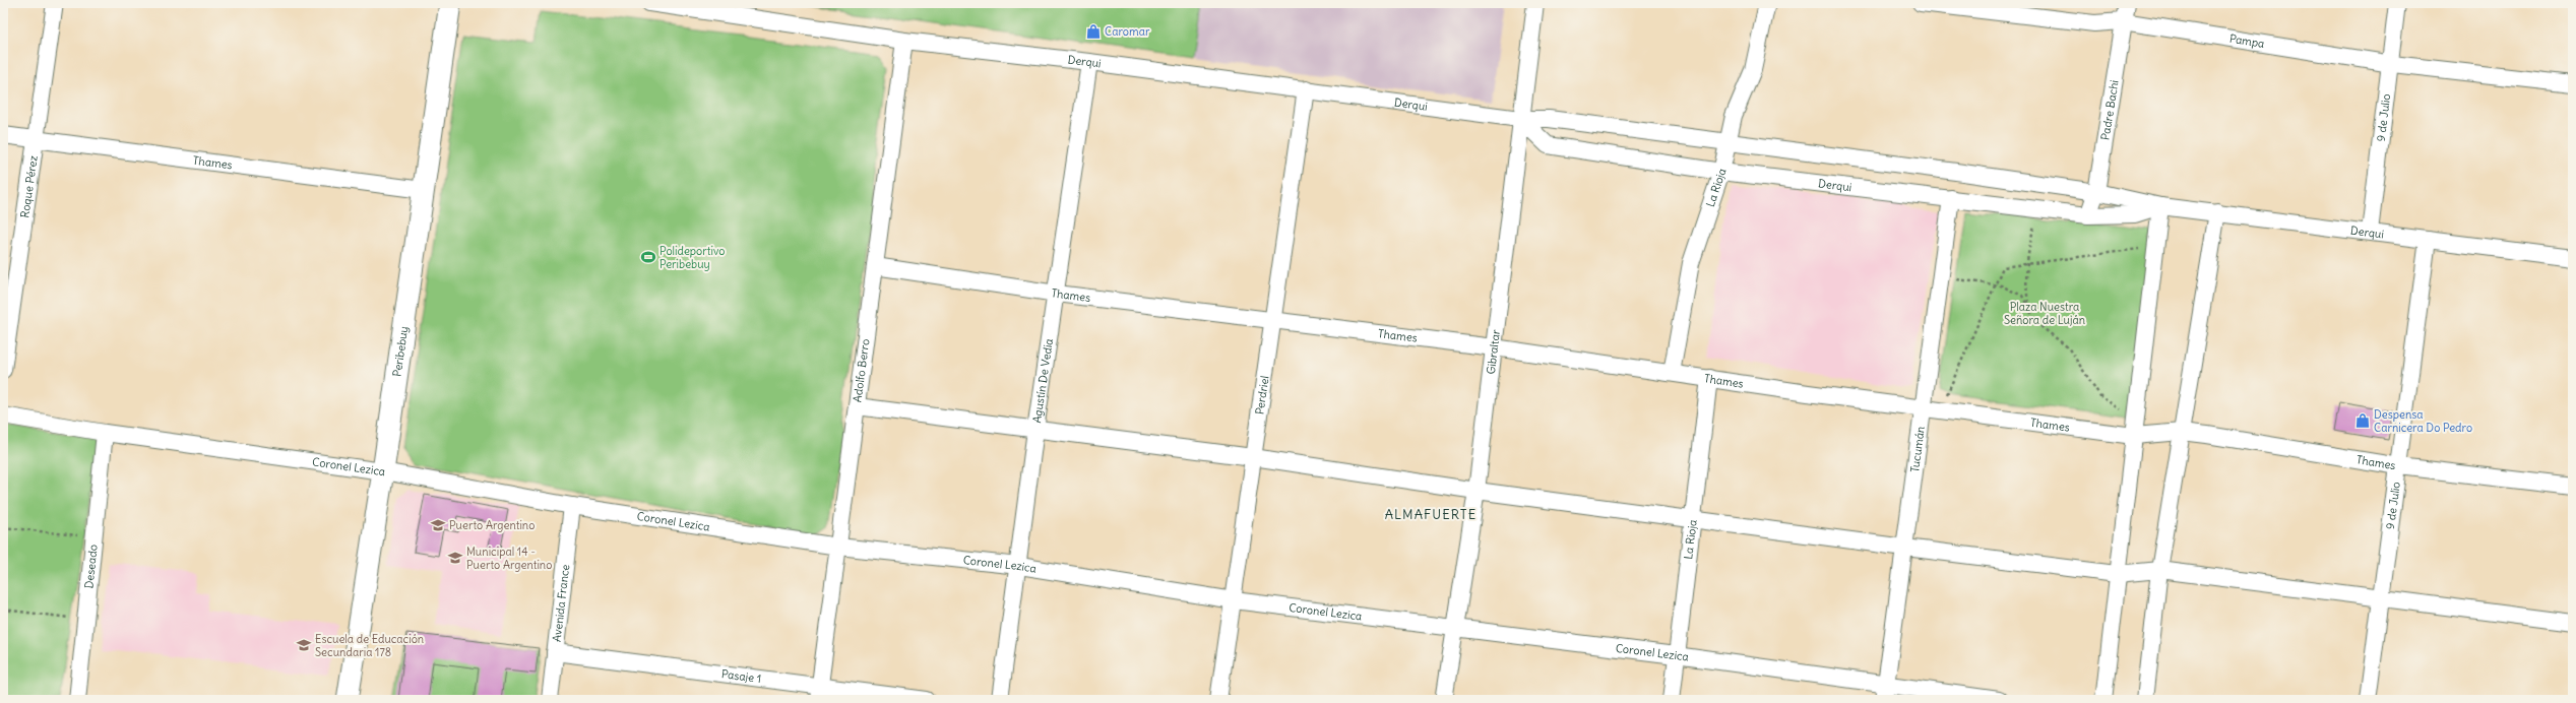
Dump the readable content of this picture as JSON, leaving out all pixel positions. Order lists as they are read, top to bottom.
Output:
{
  "streets": {
    "street": [
      "Pampa",
      "Derqui",
      "Padre Bachi",
      "9 de Julio",
      "Thames",
      "Roque Pérez",
      "La Rioja",
      "Peribebuy",
      "Gibraltar",
      "Adolfo Berro",
      "Agustín De Vedia",
      "Perdriel",
      "Tucumán",
      "Coronel Lezica",
      "Deseado",
      "Avenida France",
      "Pasaje 1"
    ]
  },
  "crossings": [
    ["Pampa", "Padre Bachi"],
    ["Pampa", "9 de Julio"],
    ["Derqui", "Padre Bachi"],
    ["Derqui", "9 de Julio"],
    ["Derqui", "La Rioja"],
    ["Derqui", "Gibraltar"],
    ["Derqui", "Adolfo Berro"],
    ["Derqui", "Agustín De Vedia"],
    ["Derqui", "Perdriel"],
    ["Derqui", "Tucumán"],
    ["9 de Julio", "Thames"],
    ["Thames", "Roque Pérez"],
    ["Thames", "La Rioja"],
    ["Thames", "Peribebuy"],
    ["Thames", "Gibraltar"],
    ["Thames", "Adolfo Berro"],
    ["Thames", "Agustín De Vedia"],
    ["Thames", "Perdriel"],
    ["Thames", "Tucumán"],
    ["La Rioja", "Coronel Lezica"],
    ["Peribebuy", "Coronel Lezica"],
    ["Gibraltar", "Coronel Lezica"],
    ["Adolfo Berro", "Coronel Lezica"],
    ["Adolfo Berro", "Pasaje 1"],
    ["Agustín De Vedia", "Coronel Lezica"],
    ["Perdriel", "Coronel Lezica"],
    ["Tucumán", "Coronel Lezica"],
    ["Coronel Lezica", "Deseado"],
    ["Coronel Lezica", "Avenida France"],
    ["Avenida France", "Pasaje 1"]
  ],
  "districts": ["ALMAFUERTE"],
  "parks": ["Plaza Nuestra Señora de Luján"],
  "places": {
    "shop": ["Caromar", "Despensa Carnicera Do Pedro"],
    "sports": ["Polideportivo Peribebuy"],
    "school or university": ["Puerto Argentino", "Municipal 14 - Puerto Argentino", "Escuela de Educación Secundaria 178"]
  }
}
